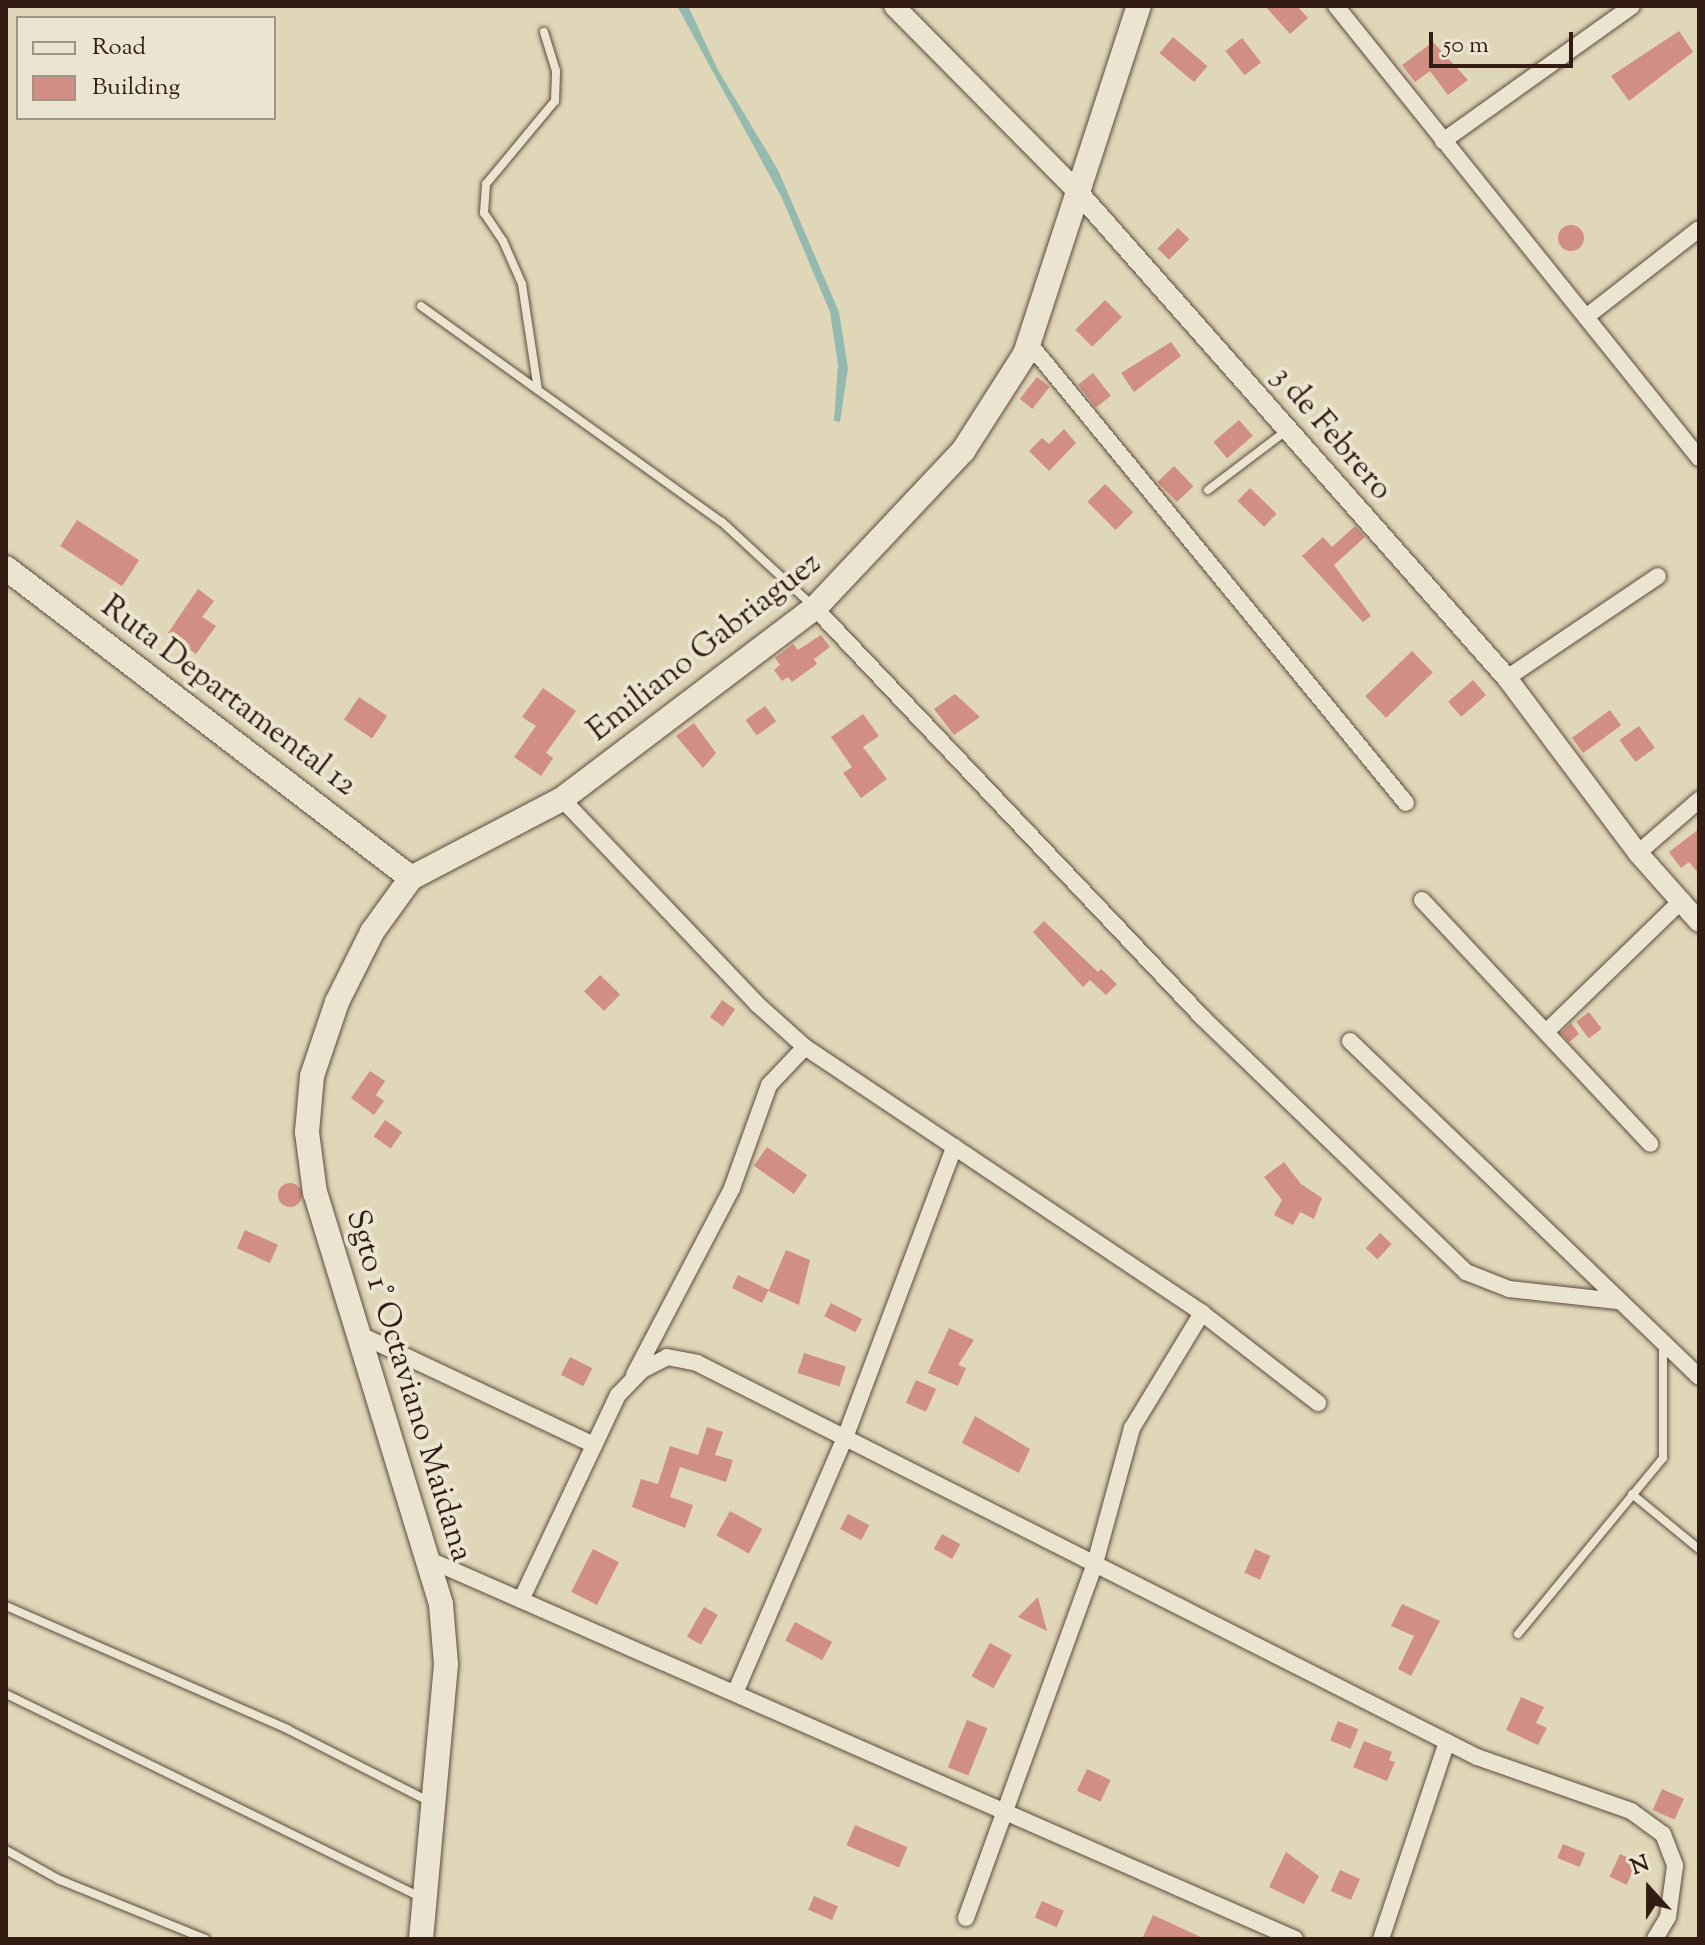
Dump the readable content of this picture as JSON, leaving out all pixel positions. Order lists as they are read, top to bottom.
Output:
{
  "streets": {
    "main road": ["Emiliano Gabriaguez", "Ruta Departamental 12", "Sgto 1° Octaviano Maidana"],
    "street": ["3 de Febrero"]
  },
  "crossings": [
    ["3 de Febrero", "Emiliano Gabriaguez"],
    ["Emiliano Gabriaguez", "Ruta Departamental 12"],
    ["Emiliano Gabriaguez", "Sgto 1° Octaviano Maidana"],
    ["Ruta Departamental 12", "Sgto 1° Octaviano Maidana"]
  ],
  "legend": ["Road", "Building"],
  "scale_bar": "50 m",
  "north": "top"
}
